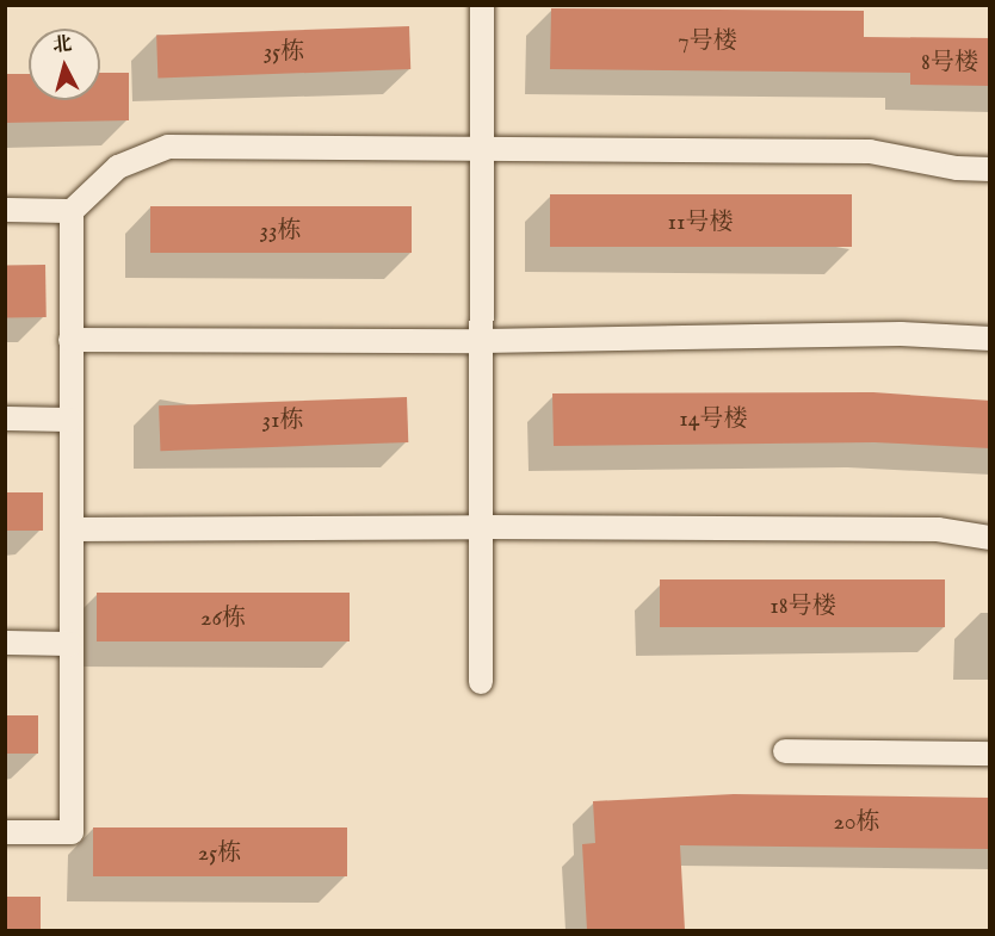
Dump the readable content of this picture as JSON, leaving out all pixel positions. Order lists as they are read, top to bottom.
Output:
{
  "house_numbers": [
    "7号楼",
    "35栋",
    "8号楼",
    "11号楼",
    "33栋",
    "14号楼",
    "31栋",
    "18号楼",
    "26栋",
    "20栋",
    "25栋"
  ],
  "north": "top"
}
